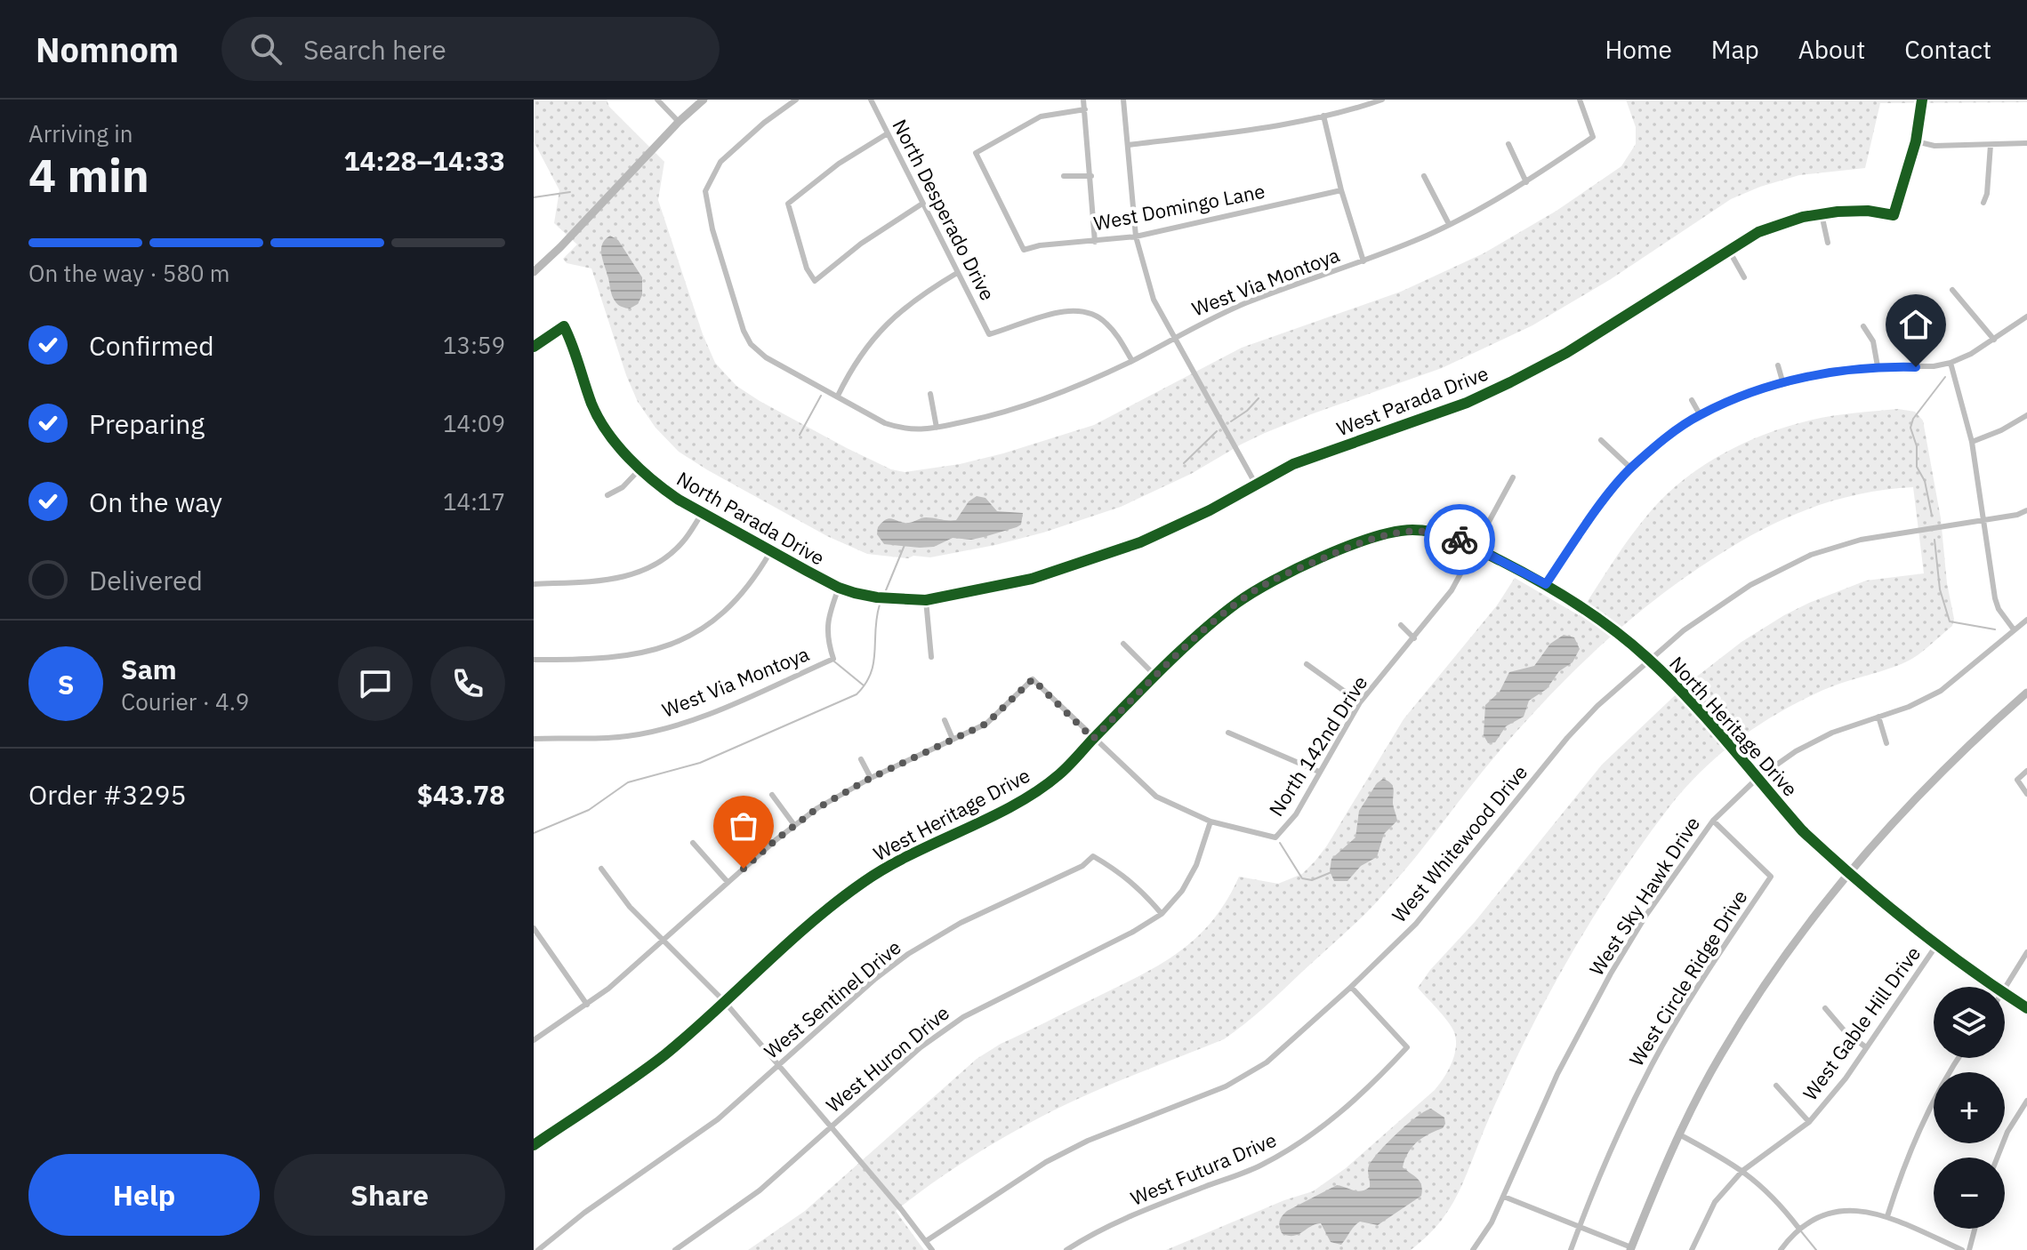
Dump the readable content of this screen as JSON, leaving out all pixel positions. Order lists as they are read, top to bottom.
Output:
{
  "streets": {
    "street": [
      "West Domingo Lane",
      "North Desperado Drive",
      "West Via Montoya",
      "West Parada Drive",
      "North Parada Drive",
      "North Heritage Drive",
      "North 142nd Drive",
      "West Heritage Drive",
      "West Whitewood Drive",
      "West Sky Hawk Drive",
      "West Circle Ridge Drive",
      "West Sentinel Drive",
      "West Gable Hill Drive",
      "West Huron Drive",
      "West Futura Drive"
    ]
  },
  "crossings": [
    ["West Via Montoya", "North Parada Drive"],
    ["West Parada Drive", "North Parada Drive"],
    ["North Heritage Drive", "North 142nd Drive"],
    ["North Heritage Drive", "West Heritage Drive"],
    ["North Heritage Drive", "West Whitewood Drive"],
    ["North Heritage Drive", "West Sky Hawk Drive"],
    ["North 142nd Drive", "West Heritage Drive"],
    ["North 142nd Drive", "West Huron Drive"],
    ["West Whitewood Drive", "West Futura Drive"],
    ["West Sky Hawk Drive", "West Circle Ridge Drive"],
    ["West Sentinel Drive", "West Huron Drive"]
  ],
  "page": {
    "header": "Nomnom",
    "search": "Search here",
    "nav": [
      "Home",
      "Map",
      "About",
      "Contact"
    ],
    "heading": ["4 min", "Arriving in", "14:28–14:33"],
    "panel": [
      "Sam",
      "Courier · 4.9",
      "Order #3295",
      "$43.78"
    ],
    "bar": "On the way · 580 m",
    "list": [
      ["Confirmed", "13:59"],
      ["Preparing", "14:09"],
      ["On the way", "14:17"],
      "Delivered"
    ],
    "round": "S",
    "map_buttons": ["+", "−"],
    "buttons": ["Help", "Share"]
  }
}
